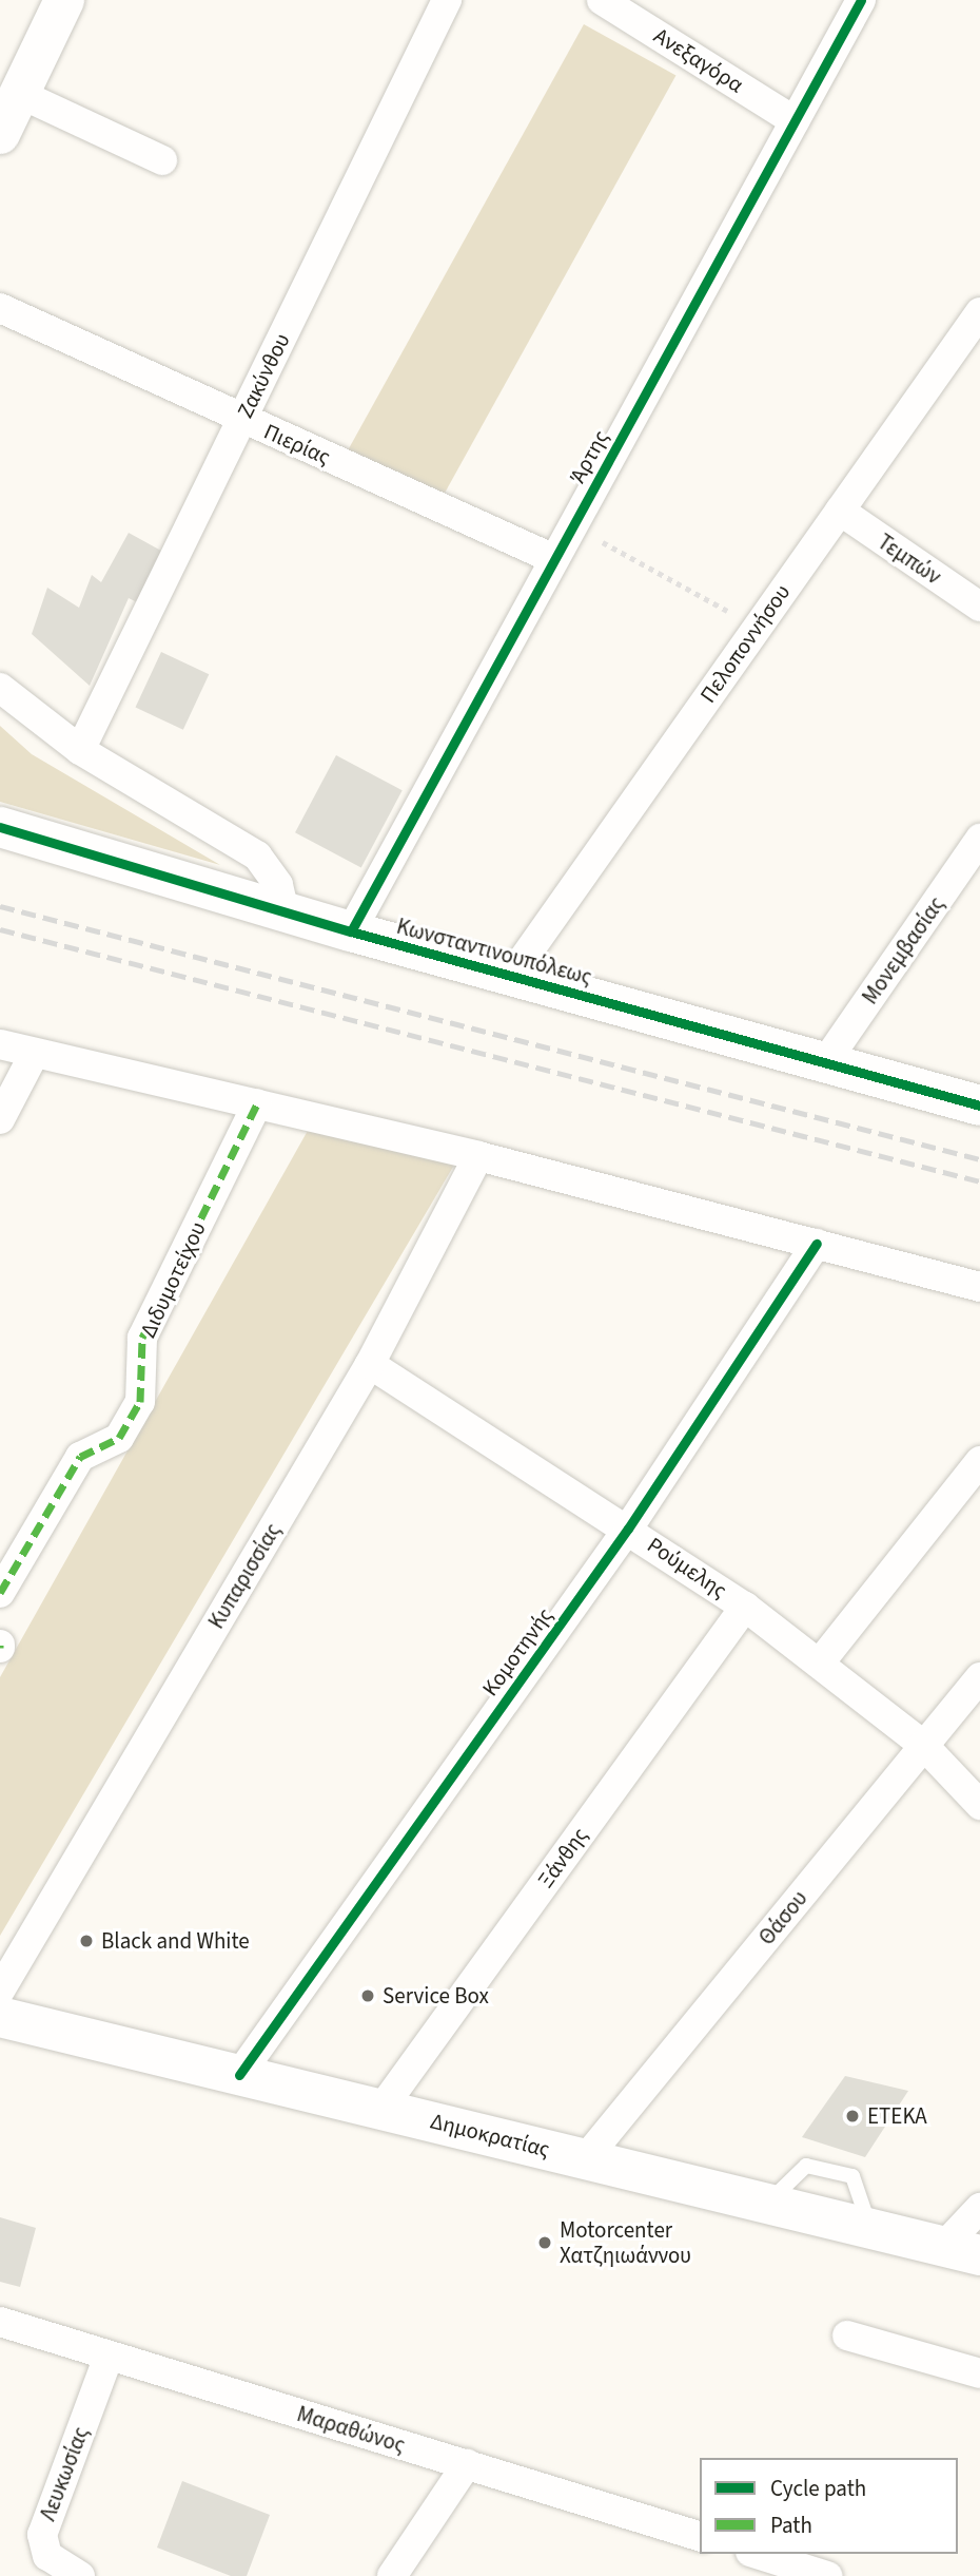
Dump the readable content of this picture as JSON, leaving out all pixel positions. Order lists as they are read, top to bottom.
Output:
{
  "streets": {
    "street": [
      "Ανεξαγόρα",
      "Ζακύνθου",
      "Πιερίας",
      "Άρτης",
      "Τεμπών",
      "Πελοποννήσου",
      "Μονεμβασίας",
      "Κωνσταντινουπόλεως",
      "Διδυμοτείχου",
      "Ρούμελης",
      "Κυπαρισσίας",
      "Κομοτηνής",
      "Ξάνθης",
      "Θάσου",
      "Δημοκρατίας",
      "Μαραθώνος",
      "Λευκωσίας"
    ]
  },
  "crossings": [
    ["Ανεξαγόρα", "Άρτης"],
    ["Ζακύνθου", "Πιερίας"],
    ["Πιερίας", "Άρτης"],
    ["Άρτης", "Κωνσταντινουπόλεως"],
    ["Τεμπών", "Πελοποννήσου"],
    ["Πελοποννήσου", "Κωνσταντινουπόλεως"],
    ["Μονεμβασίας", "Κωνσταντινουπόλεως"],
    ["Ρούμελης", "Κυπαρισσίας"],
    ["Ρούμελης", "Κομοτηνής"],
    ["Ρούμελης", "Ξάνθης"],
    ["Ρούμελης", "Θάσου"],
    ["Κομοτηνής", "Δημοκρατίας"],
    ["Ξάνθης", "Δημοκρατίας"],
    ["Θάσου", "Δημοκρατίας"],
    ["Μαραθώνος", "Λευκωσίας"]
  ],
  "places": [
    "Black and White",
    "Service Box",
    "ΕΤΕΚΑ",
    "Motorcenter Χατζηιωάννου"
  ],
  "legend": ["Cycle path", "Path"]
}
